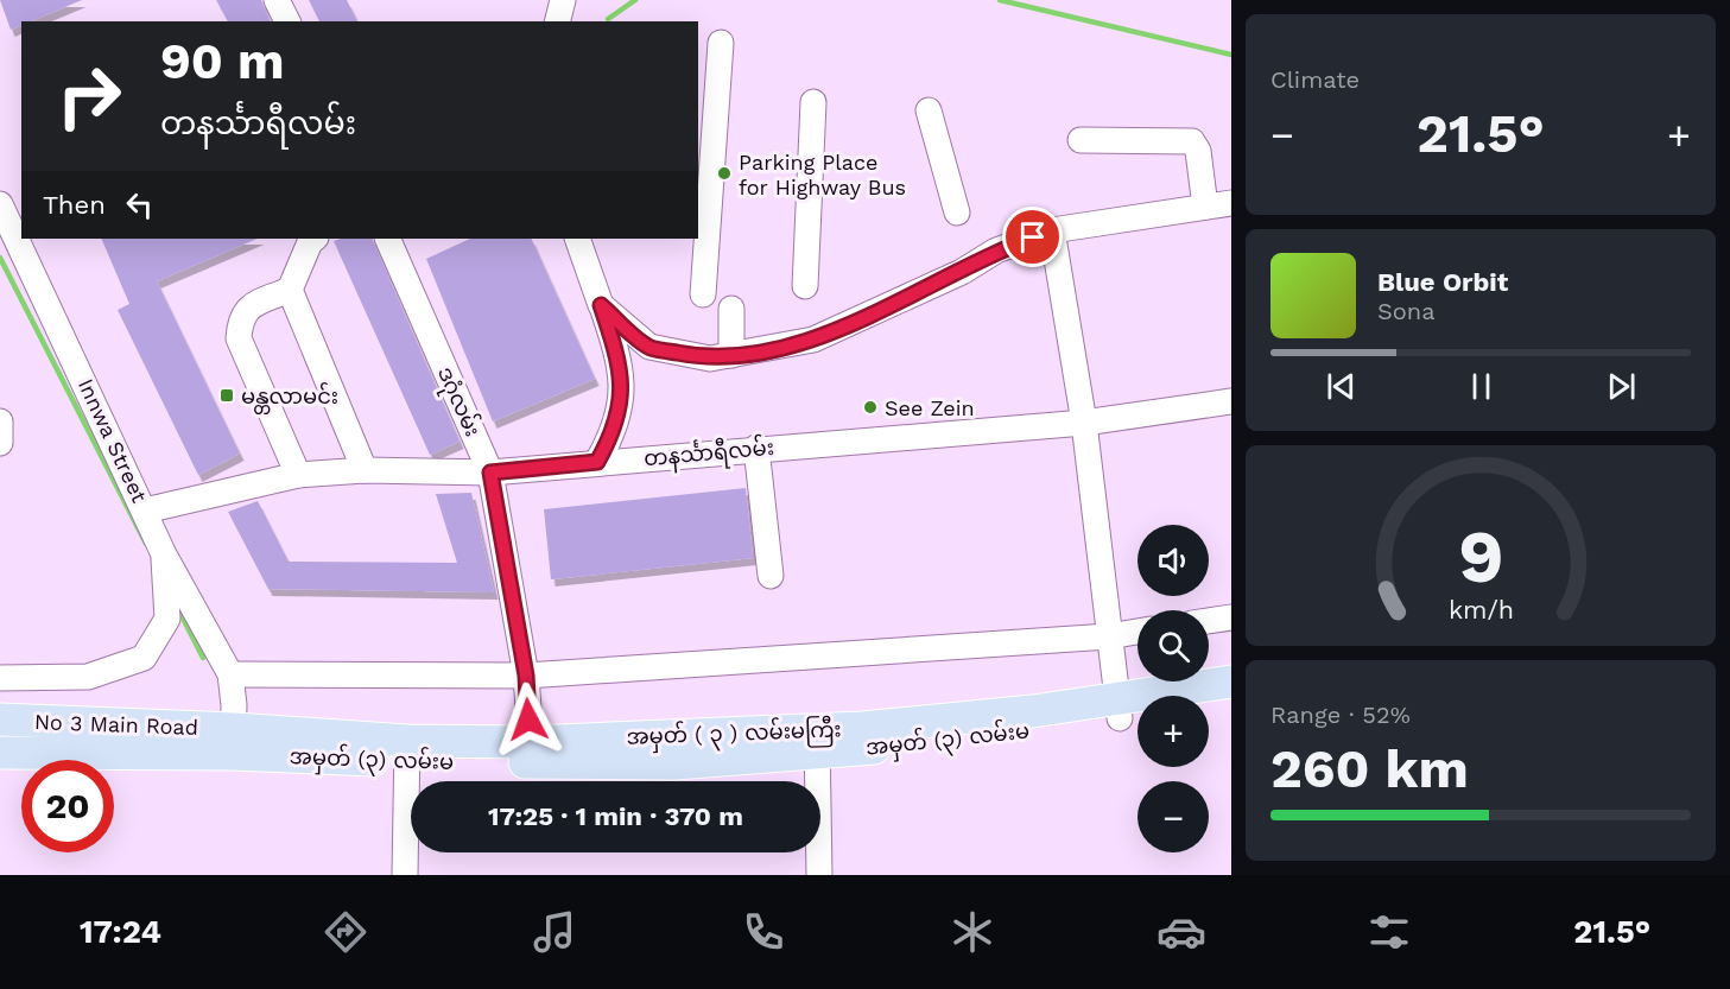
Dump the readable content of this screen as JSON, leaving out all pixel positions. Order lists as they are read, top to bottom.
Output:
{
  "streets": {
    "main road": ["No 3 Main Road", "အမှတ် ( ၃ ) လမ်းမကြီး", "အမှတ် (၃) လမ်းမ"],
    "street": ["ဒဂုံလမ်း", "Innwa Street", "တနင်္သာရီလမ်း"]
  },
  "crossings": [
    ["ဒဂုံလမ်း", "တနင်္သာရီလမ်း"],
    ["ဒဂုံလမ်း", "အမှတ် ( ၃ ) လမ်းမကြီး"],
    ["Innwa Street", "တနင်္သာရီလမ်း"],
    ["No 3 Main Road", "အမှတ် ( ၃ ) လမ်းမကြီး"],
    ["အမှတ် ( ၃ ) လမ်းမကြီး", "အမှတ် (၃) လမ်းမ"]
  ],
  "places": {
    "other": ["Parking Place for Highway Bus", "See Zein"],
    "transit": ["မန္တလာမင်း"]
  },
  "page": {
    "tile": [
      "Climate",
      ["Range · 52%", "260 km"]
    ],
    "turn": ["90 m", "တနင်္သာရီလမ်း"],
    "heat": ["−", "21.5°", "+"],
    "then": "Then",
    "song": ["Blue Orbit", "Sona"],
    "map_buttons": ["+", "−"],
    "limit": "20",
    "trip": "17:25 · 1 min · 370 m",
    "tabs": ["17:24", "21.5°"],
    "gauge": ["9", "km/h"]
  }
}
